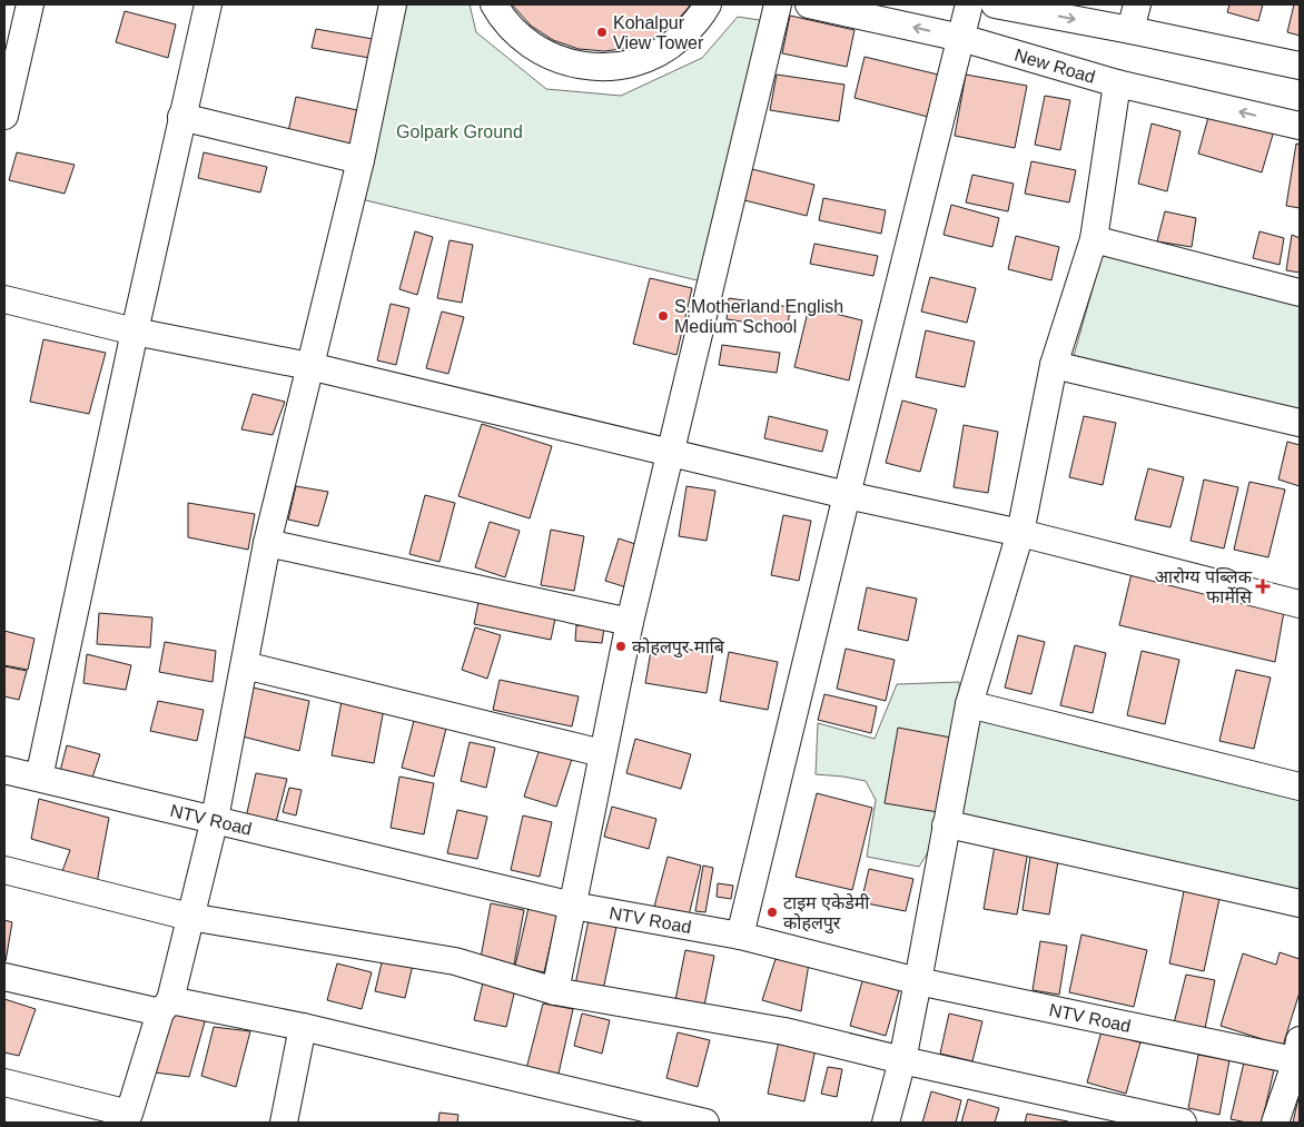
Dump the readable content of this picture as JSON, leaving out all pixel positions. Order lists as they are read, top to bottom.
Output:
{
  "streets": {
    "street": ["New Road", "NTV Road"]
  },
  "parks": ["Golpark Ground"],
  "places": {
    "other": [
      "Kohalpur View Tower",
      "S.Motherland English Medium School",
      "कोहलपुर माबि",
      "टाइम एकेडेमी कोहलपुर"
    ],
    "health": ["आरोग्य पब्लिक फार्मेसि"]
  }
}
